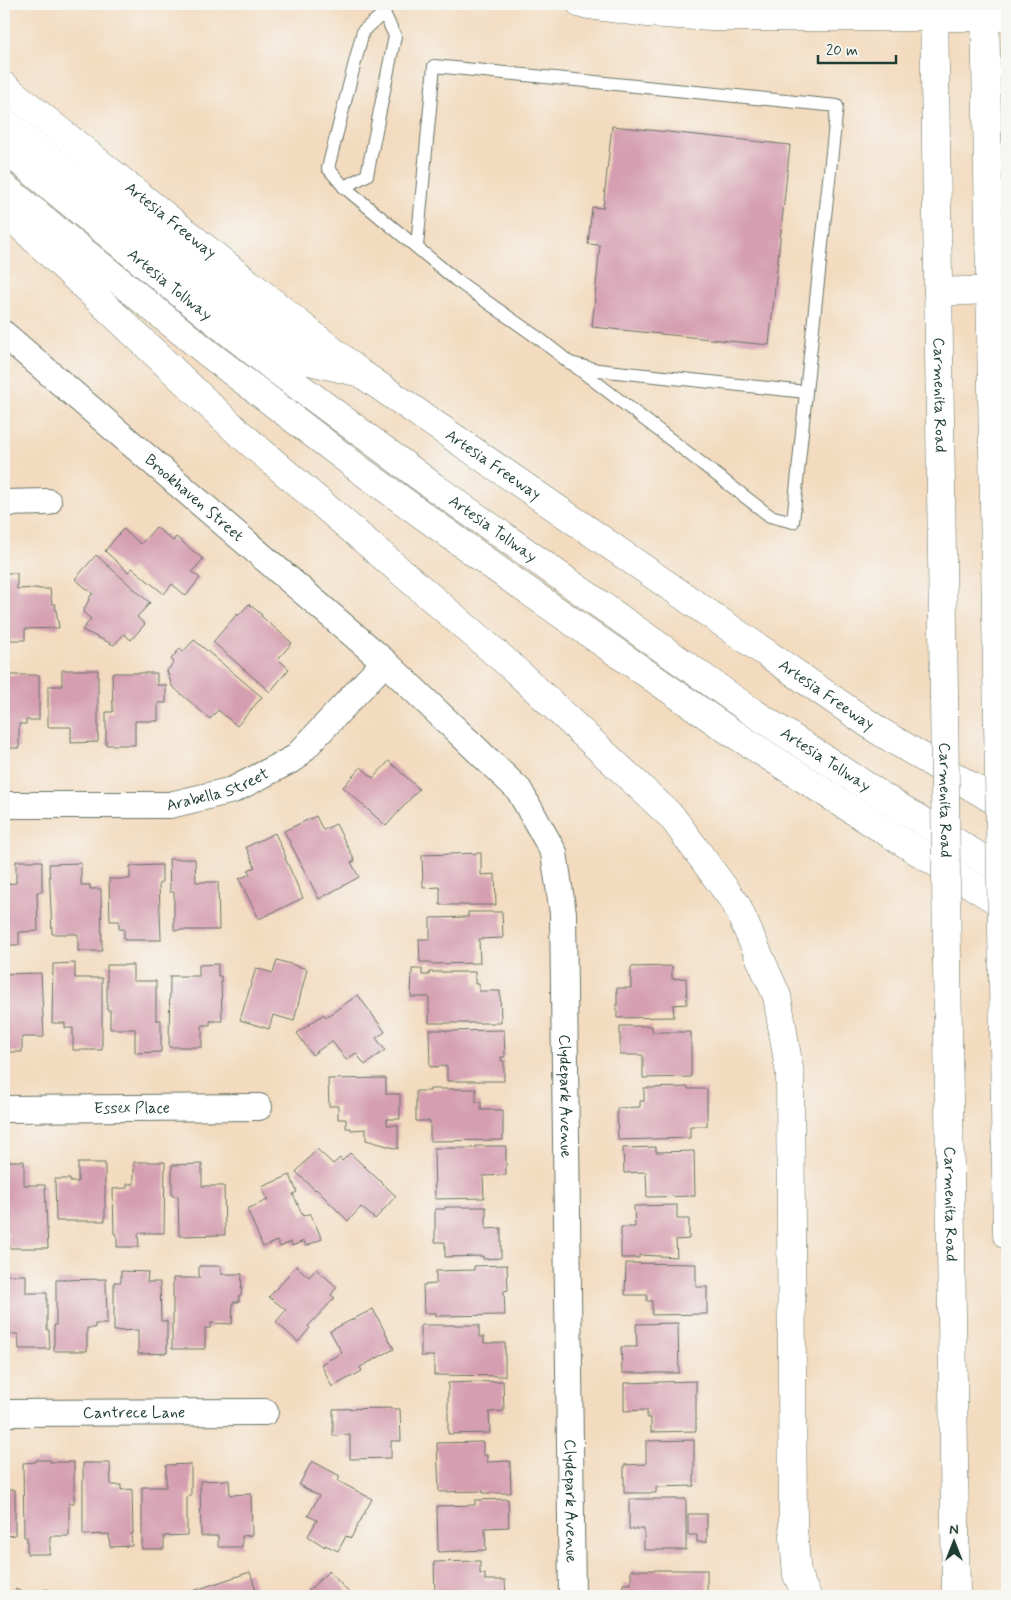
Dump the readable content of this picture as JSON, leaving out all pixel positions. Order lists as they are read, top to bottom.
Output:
{
  "streets": {
    "main road": ["Artesia Freeway", "Artesia Tollway", "Carmenita Road"],
    "street": [
      "Brookhaven Street",
      "Arabella Street",
      "Clydepark Avenue",
      "Essex Place",
      "Cantrece Lane"
    ]
  },
  "crossings": [
    ["Artesia Freeway", "Artesia Tollway"],
    ["Brookhaven Street", "Arabella Street"],
    ["Brookhaven Street", "Clydepark Avenue"],
    ["Arabella Street", "Clydepark Avenue"]
  ],
  "scale_bar": "20 m",
  "north": "top"
}
